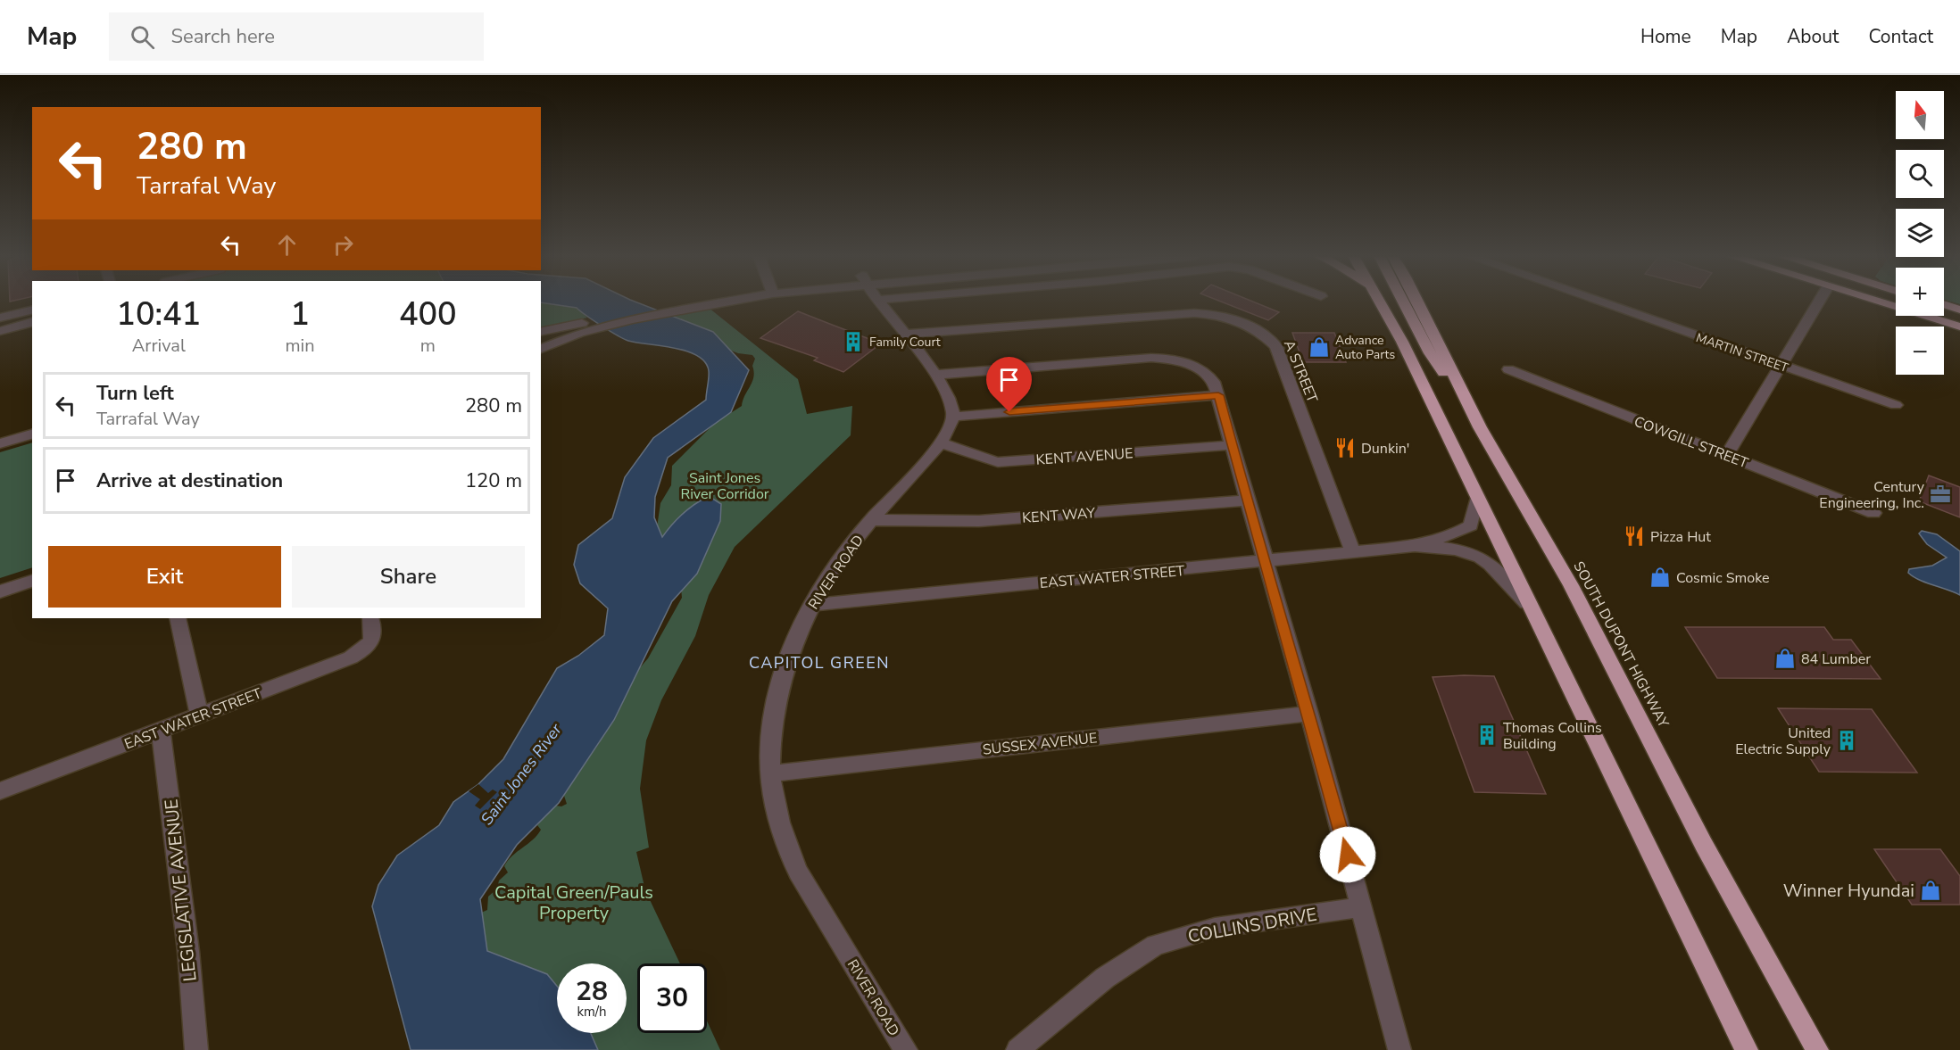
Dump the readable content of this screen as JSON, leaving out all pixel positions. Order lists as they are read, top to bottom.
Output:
{
  "streets": {
    "highway": ["SOUTH DUPONT HIGHWAY"],
    "street": [
      "MARTIN STREET",
      "A STREET",
      "COWGILL STREET",
      "KENT AVENUE",
      "KENT WAY",
      "RIVER ROAD",
      "EAST WATER STREET",
      "SUSSEX AVENUE",
      "LEGISLATIVE AVENUE",
      "COLLINS DRIVE"
    ]
  },
  "crossings": [
    ["A STREET", "EAST WATER STREET"],
    ["KENT AVENUE", "RIVER ROAD"],
    ["KENT WAY", "RIVER ROAD"],
    ["RIVER ROAD", "EAST WATER STREET"],
    ["RIVER ROAD", "SUSSEX AVENUE"],
    ["EAST WATER STREET", "LEGISLATIVE AVENUE"]
  ],
  "districts": ["CAPITOL GREEN"],
  "water": ["Saint Jones River"],
  "parks": ["Saint Jones River Corridor", "Capital Green/Pauls Property"],
  "places": {
    "building": ["Family Court", "Thomas Collins Building", "United Electric Supply"],
    "shop": [
      "Advance Auto Parts",
      "Cosmic Smoke",
      "84 Lumber",
      "Winner Hyundai"
    ],
    "restaurant": ["Dunkin'", "Pizza Hut"],
    "office": ["Century Engineering, Inc."]
  },
  "north": "top",
  "page": {
    "header": "Map",
    "search": "Search here",
    "nav": [
      "Home",
      "Map",
      "About",
      "Contact"
    ],
    "map_buttons": ["+", "−"],
    "turn": ["280 m", "Tarrafal Way"],
    "eta": [
      "10:41",
      "Arrival",
      "1",
      "min",
      "400",
      "m"
    ],
    "list": [
      {
        "name": "Turn left",
        "note": "Tarrafal Way",
        "value": "280 m"
      },
      {
        "name": "Arrive at destination",
        "value": "120 m"
      }
    ],
    "buttons": ["Exit", "Share"],
    "speed": "28 km/h",
    "limit": "30"
  }
}
